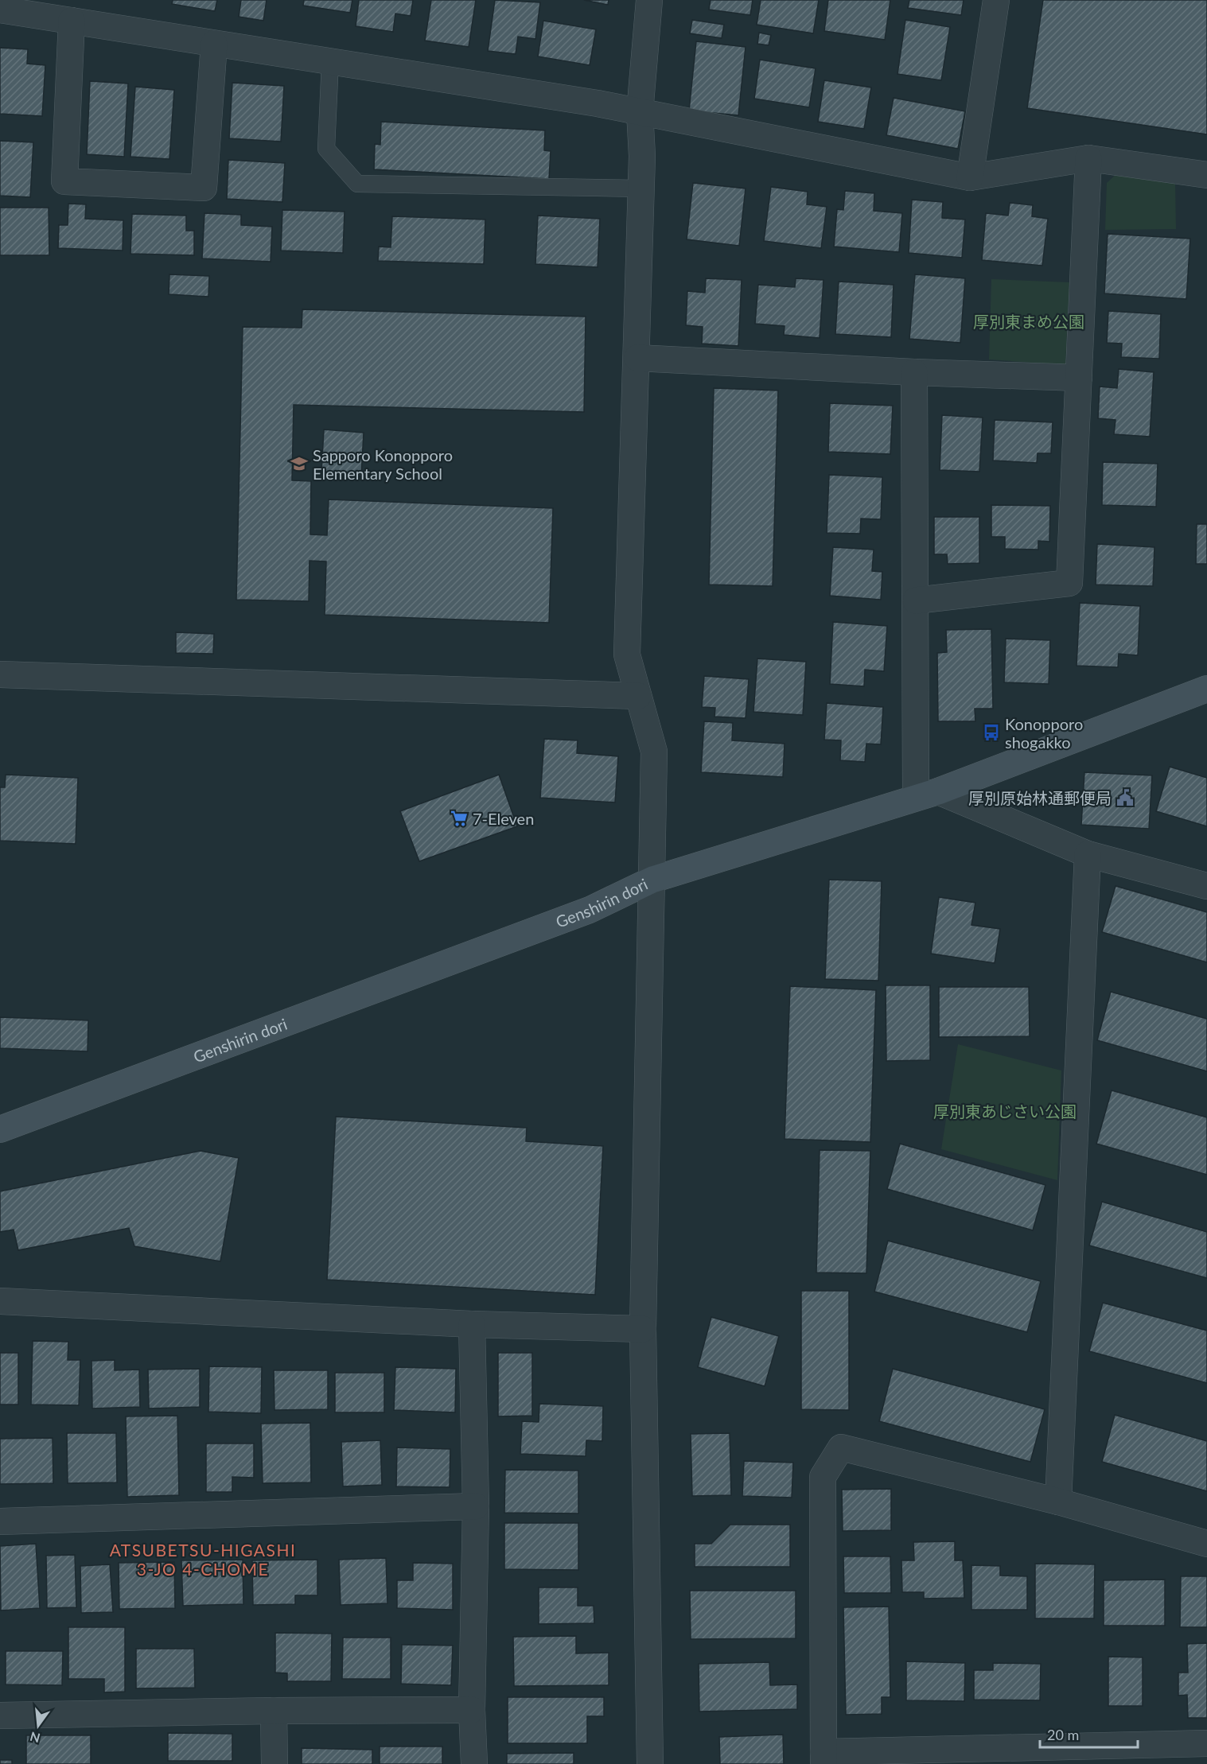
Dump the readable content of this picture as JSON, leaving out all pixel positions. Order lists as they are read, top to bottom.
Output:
{
  "streets": {
    "street": ["Genshirin dori"]
  },
  "districts": ["ATSUBETSU-HIGASHI 3-JO 4-CHOME"],
  "parks": ["厚別東まめ公園", "厚別東あじさい公園"],
  "places": {
    "school or university": ["Sapporo Konopporo Elementary School"],
    "bus stop": ["Konopporo shogakko"],
    "public building": ["厚別原始林通郵便局"],
    "supermarket": ["7-Eleven"]
  },
  "scale_bar": "20 m",
  "north": "bottom"
}
